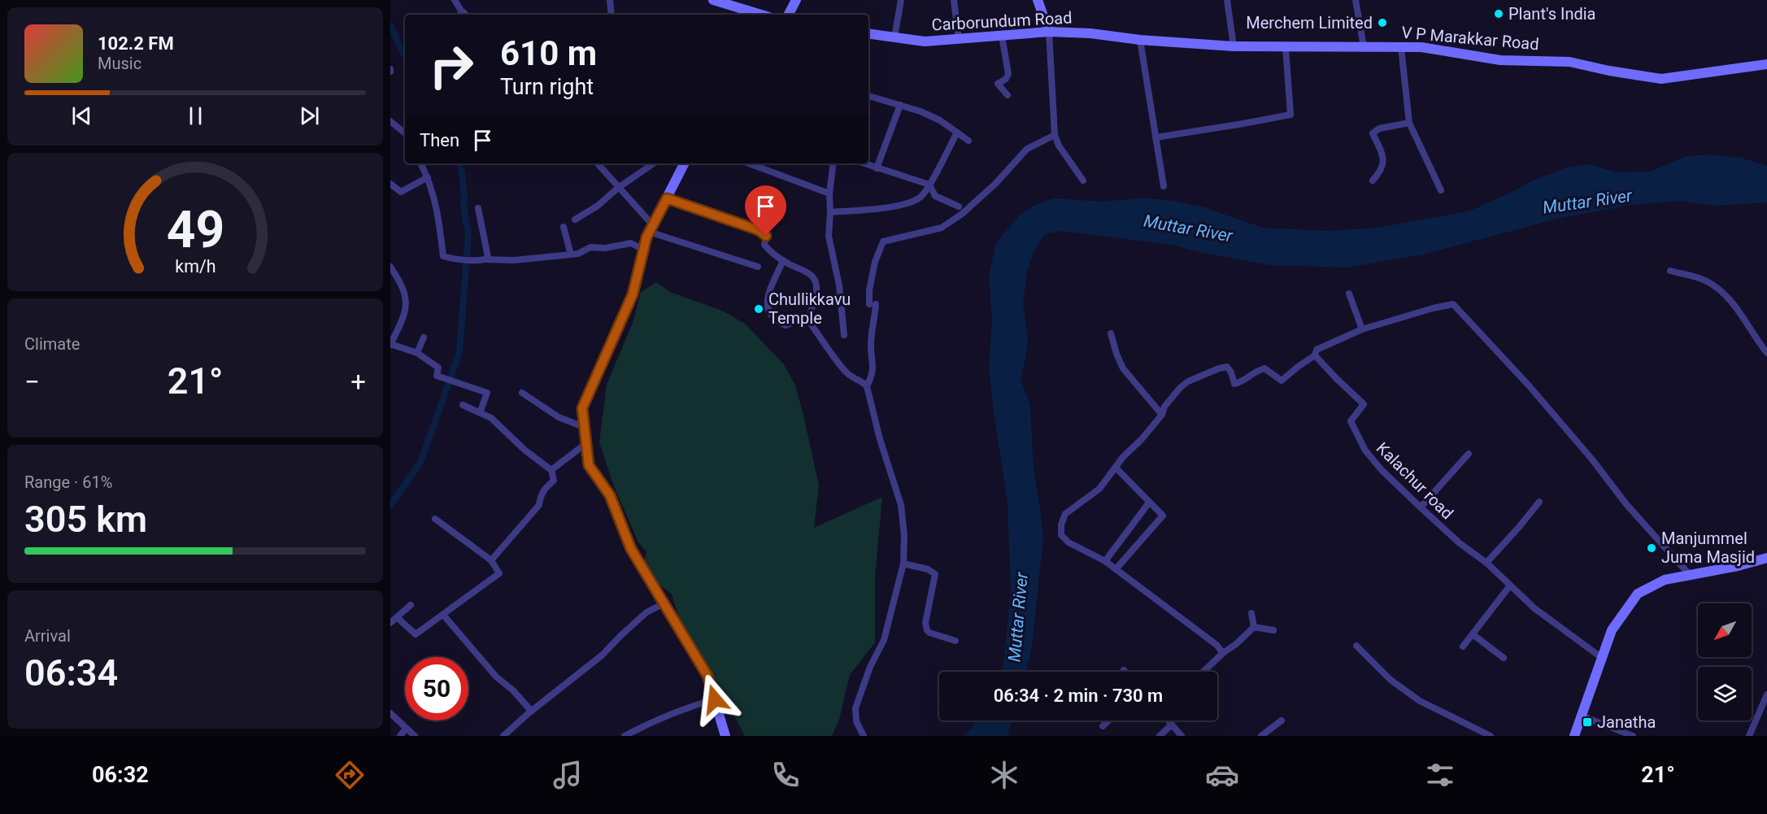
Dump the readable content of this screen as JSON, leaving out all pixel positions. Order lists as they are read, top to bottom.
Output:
{
  "streets": {
    "street": ["Carborundum Road", "V P Marakkar Road", "Kalachur road"]
  },
  "crossings": [
    ["Carborundum Road", "V P Marakkar Road"]
  ],
  "water": ["Muttar River"],
  "places": {
    "other": [
      "Plant's India",
      "Merchem Limited",
      "Chullikkavu Temple",
      "Manjummel Juma Masjid"
    ],
    "transit": ["Janatha"]
  },
  "north": "bottom left",
  "page": {
    "turn": ["610 m", "Turn right"],
    "song": ["102.2 FM", "Music"],
    "then": "Then",
    "tile": [
      "Climate",
      ["Range · 61%", "305 km"],
      ["Arrival", "06:34"]
    ],
    "heat": ["−", "21°", "+"],
    "limit": "50",
    "trip": "06:34 · 2 min · 730 m",
    "tabs": ["06:32", "21°"],
    "gauge": ["49", "km/h"]
  }
}
